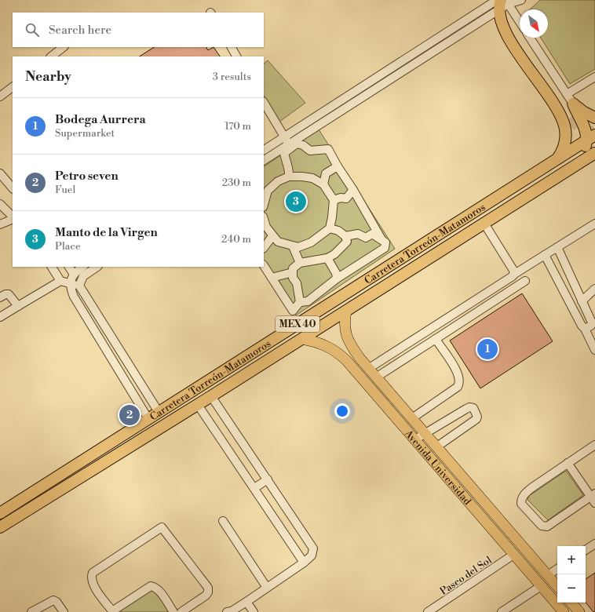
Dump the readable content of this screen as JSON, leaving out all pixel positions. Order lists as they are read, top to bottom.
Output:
{
  "streets": {
    "highway": ["Carretera Torreón-Matamoros", "MEX 40"],
    "main road": ["Avenida Universidad"],
    "street": ["Paseo del Sol"]
  },
  "crossings": [
    ["MEX 40", "Avenida Universidad"],
    ["Avenida Universidad", "Paseo del Sol"]
  ],
  "north": "bottom right",
  "page": {
    "search": "Search here",
    "heading": ["Nearby", "3 results"],
    "list": [
      {
        "mark": "1",
        "name": "Bodega Aurrera",
        "note": "Supermarket",
        "value": "170 m"
      },
      {
        "mark": "2",
        "name": "Petro seven",
        "note": "Fuel",
        "value": "230 m"
      },
      {
        "mark": "3",
        "name": "Manto de la Virgen",
        "note": "Place",
        "value": "240 m"
      }
    ],
    "pins": ["3", "1", "2"],
    "map_buttons": ["+", "−"]
  }
}
